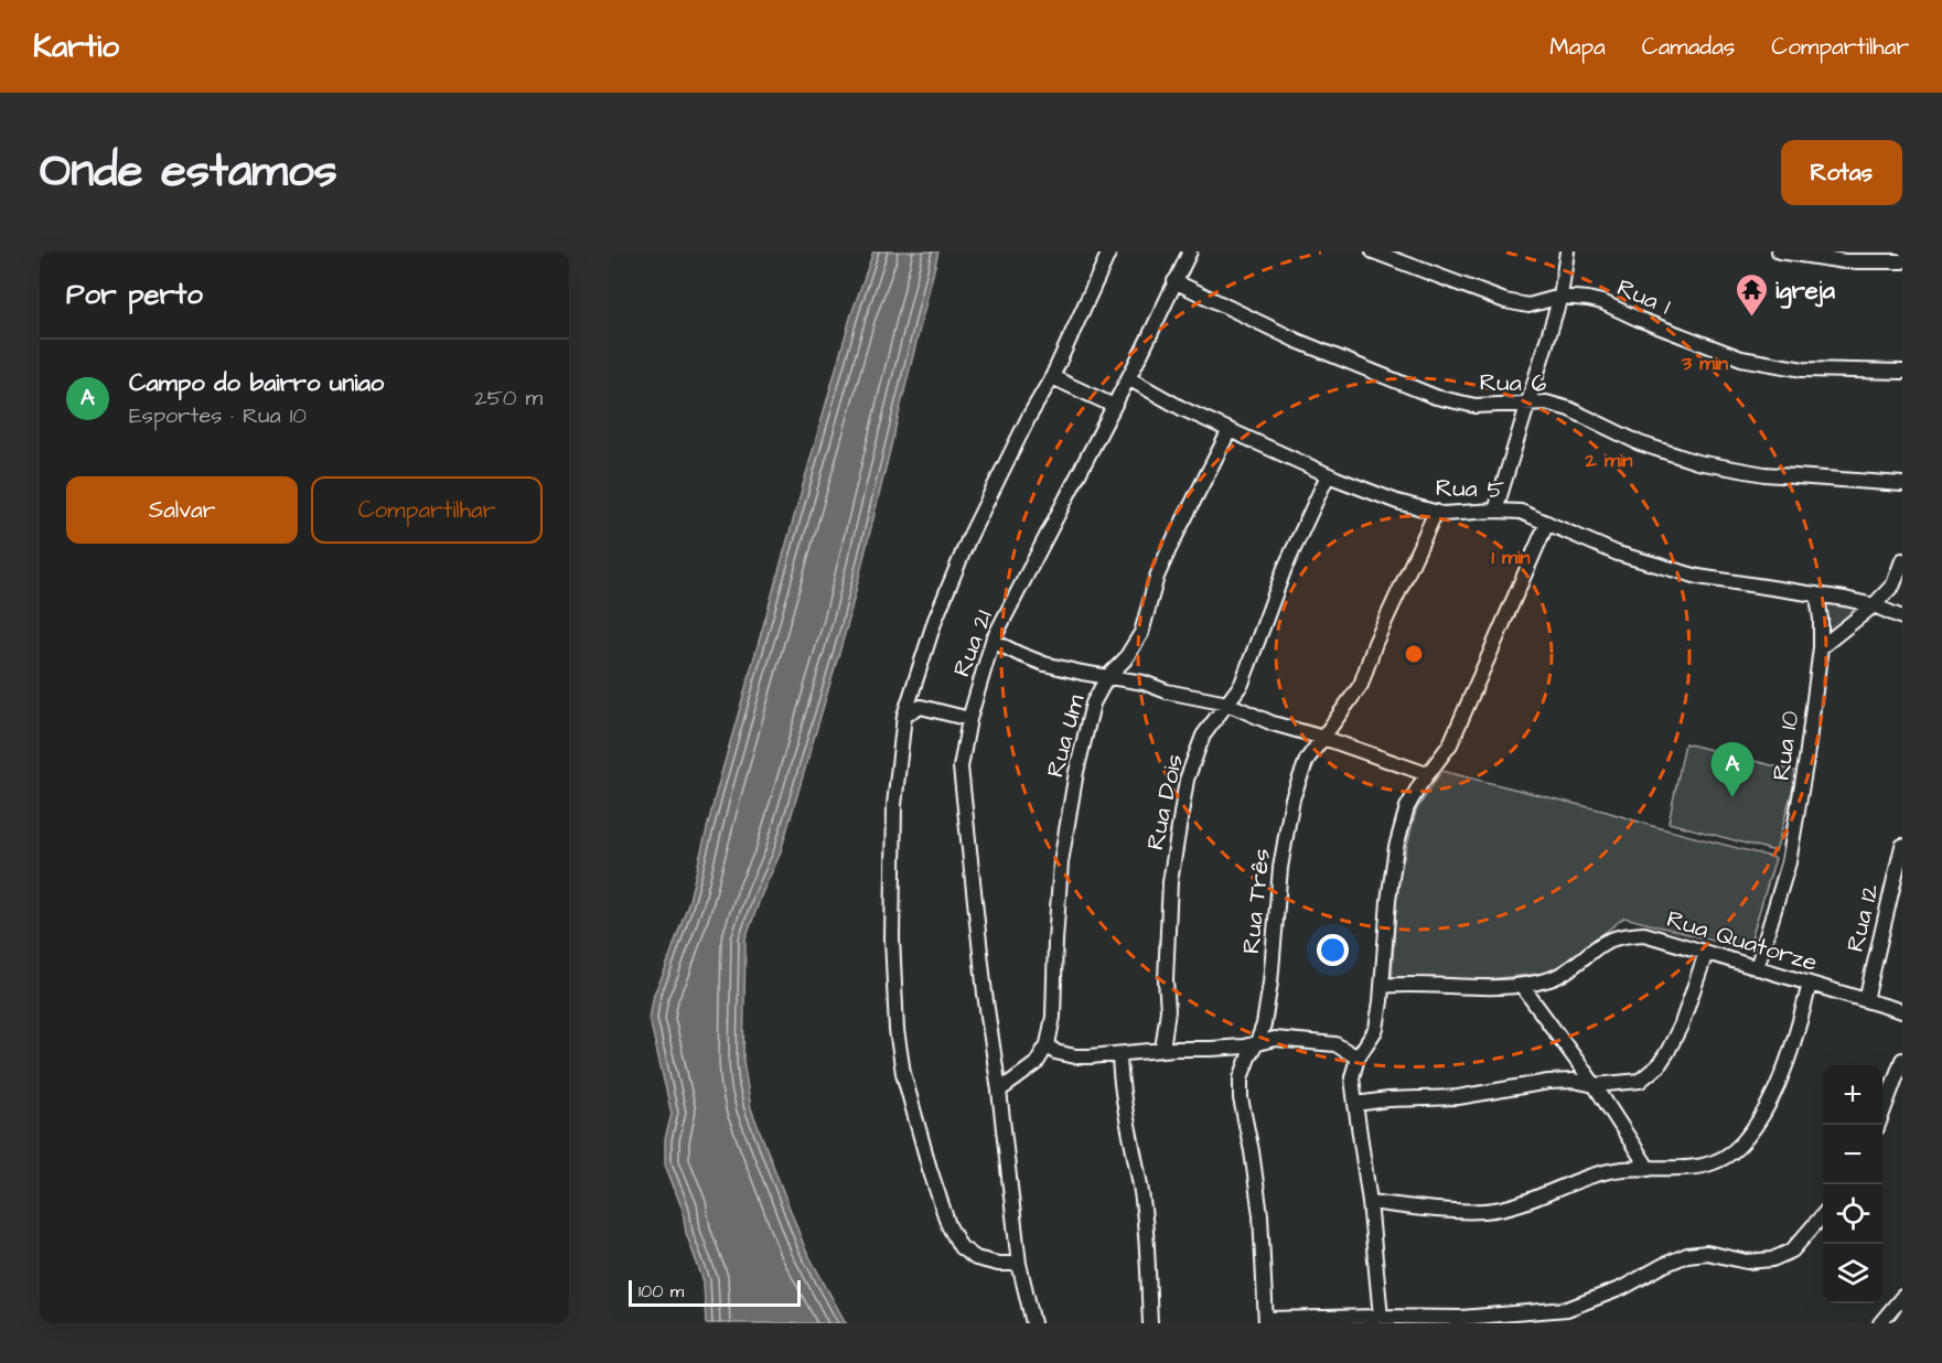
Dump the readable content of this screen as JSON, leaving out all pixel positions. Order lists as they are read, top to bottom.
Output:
{
  "streets": {
    "street": [
      "Rua 1",
      "Rua 6",
      "Rua 5",
      "Rua 21",
      "Rua Um",
      "Rua 10",
      "Rua Dois",
      "Rua Três",
      "Rua 12",
      "Rua Quatorze"
    ]
  },
  "crossings": [
    ["Rua 6", "Rua 21"],
    ["Rua 5", "Rua 21"],
    ["Rua 5", "Rua Um"],
    ["Rua 5", "Rua 10"],
    ["Rua 5", "Rua Dois"],
    ["Rua 5", "Rua Três"],
    ["Rua 10", "Rua Quatorze"],
    ["Rua 12", "Rua Quatorze"]
  ],
  "places": {
    "temple": ["igreja"]
  },
  "scale_bar": "100 m",
  "page": {
    "header": "Kartio",
    "nav": ["Mapa", "Camadas", "Compartilhar"],
    "title": "Onde estamos",
    "buttons": [
      "Rotas",
      ["Salvar", "Compartilhar"]
    ],
    "heading": "Por perto",
    "list": [
      {
        "mark": "A",
        "name": "Campo do bairro uniao",
        "note": "Esportes · Rua 10",
        "value": "250 m"
      }
    ],
    "pins": "A",
    "map_buttons": ["+", "−"],
    "scale": "100 m"
  },
  "rings": ["3 min", "2 min", "1 min"]
}
